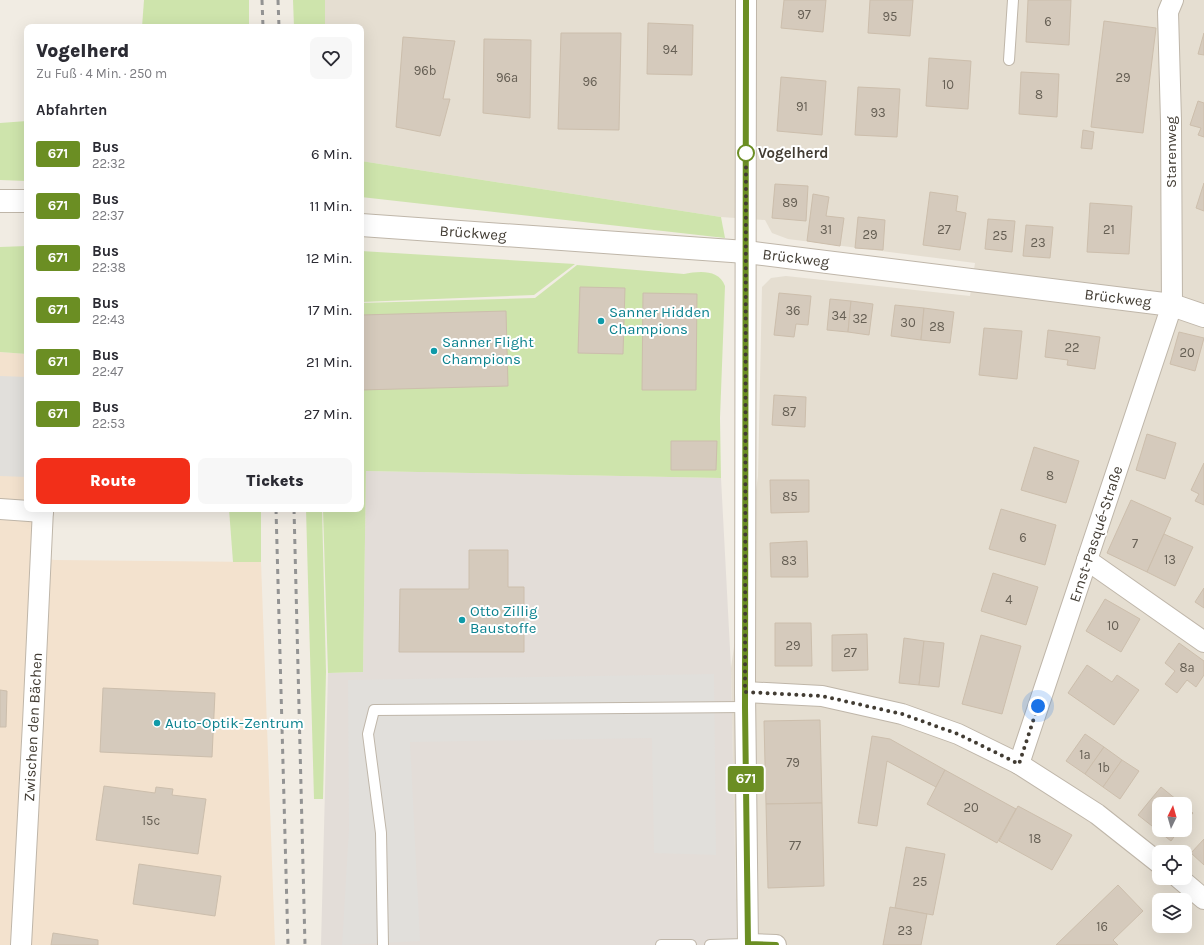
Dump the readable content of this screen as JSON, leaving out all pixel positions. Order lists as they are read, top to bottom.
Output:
{
  "streets": {
    "street": [
      "Starenweg",
      "Brückweg",
      "Ernst-Pasqué-Straße",
      "Zwischen den Bächen"
    ]
  },
  "crossings": [
    ["Starenweg", "Brückweg"],
    ["Starenweg", "Ernst-Pasqué-Straße"],
    ["Brückweg", "Ernst-Pasqué-Straße"]
  ],
  "places": [
    "Vogelherd",
    "Sanner Hidden Champions",
    "Sanner Flight Champions",
    "Otto Zillig Baustoffe",
    "Auto-Optik-Zentrum"
  ],
  "lines": ["bus line 671"],
  "house_numbers": [
    "97",
    "95",
    "6",
    "94",
    "96b",
    "96a",
    "29",
    "96",
    "10",
    "8",
    "91",
    "93",
    "89",
    "31",
    "27",
    "21",
    "29",
    "25",
    "23",
    "36",
    "34",
    "32",
    "30",
    "28",
    "22",
    "20",
    "87",
    "8",
    "85",
    "6",
    "7",
    "13",
    "83",
    "4",
    "10",
    "29",
    "27",
    "8a",
    "1a",
    "79",
    "1b",
    "20",
    "15c",
    "18",
    "77",
    "25",
    "16",
    "23"
  ],
  "north": "top",
  "page": {
    "on_map": "671",
    "heading": [
      ["Vogelherd", "Zu Fuß · 4 Min. · 250 m"],
      "Abfahrten"
    ],
    "list": [
      {
        "mark": "671",
        "name": "Bus",
        "note": "22:32",
        "value": "6 Min."
      },
      {
        "mark": "671",
        "name": "Bus",
        "note": "22:37",
        "value": "11 Min."
      },
      {
        "mark": "671",
        "name": "Bus",
        "note": "22:38",
        "value": "12 Min."
      },
      {
        "mark": "671",
        "name": "Bus",
        "note": "22:43",
        "value": "17 Min."
      },
      {
        "mark": "671",
        "name": "Bus",
        "note": "22:47",
        "value": "21 Min."
      },
      {
        "mark": "671",
        "name": "Bus",
        "note": "22:53",
        "value": "27 Min."
      }
    ],
    "buttons": ["Route", "Tickets"]
  }
}
